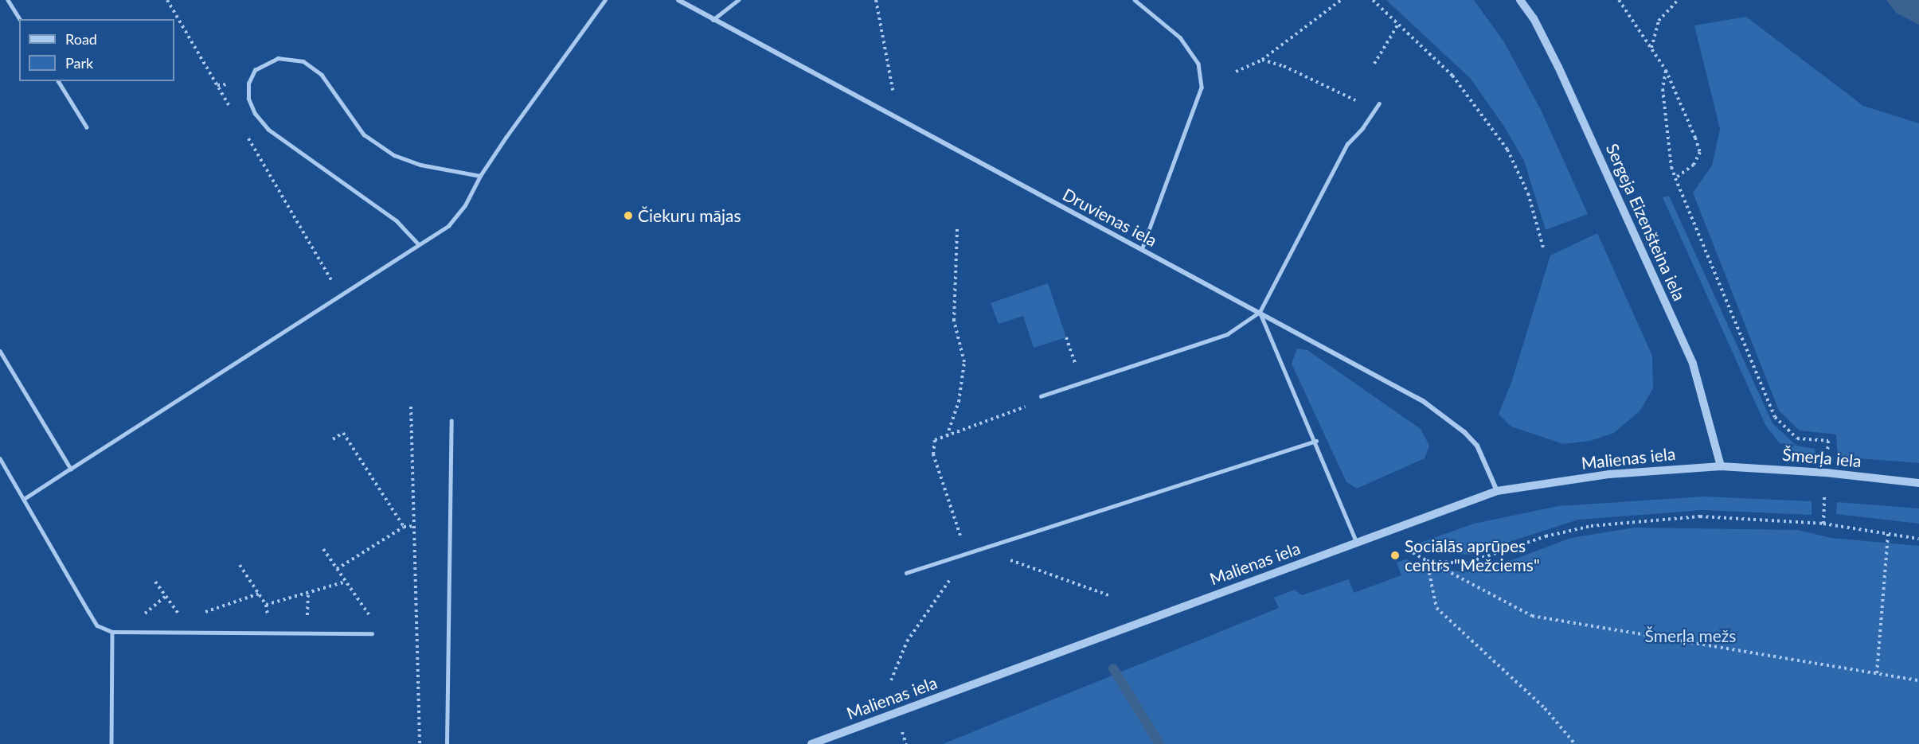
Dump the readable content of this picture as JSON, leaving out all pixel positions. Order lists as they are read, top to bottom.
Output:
{
  "streets": {
    "street": [
      "Druvienas iela",
      "Sergeja Eizenšteina iela",
      "Šmerļa iela",
      "Malienas iela"
    ]
  },
  "crossings": [
    ["Druvienas iela", "Malienas iela"],
    ["Sergeja Eizenšteina iela", "Šmerļa iela"],
    ["Sergeja Eizenšteina iela", "Malienas iela"],
    ["Šmerļa iela", "Malienas iela"]
  ],
  "parks": ["Šmerļa mežs"],
  "places": ["Čiekuru mājas", "Sociālās aprūpes centrs \"Mežciems\""],
  "legend": ["Road", "Park"]
}
